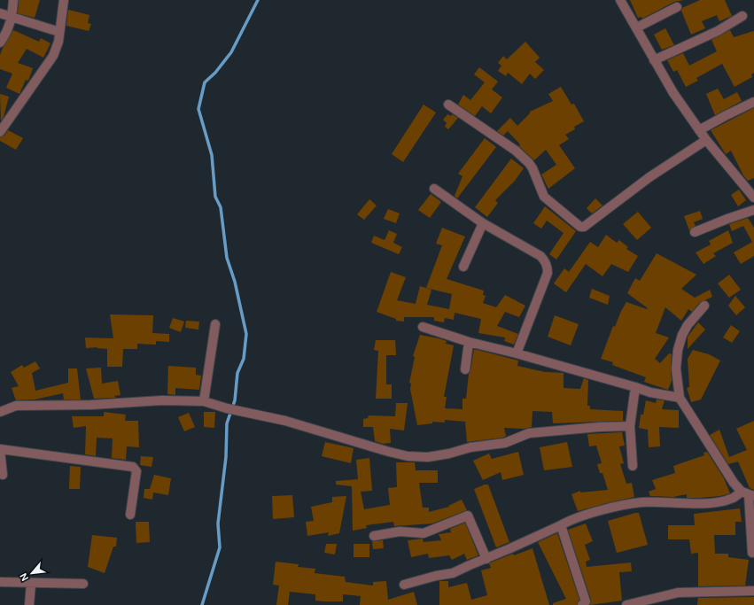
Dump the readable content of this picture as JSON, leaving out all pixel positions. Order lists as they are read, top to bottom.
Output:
{
  "north": "bottom left"
}
